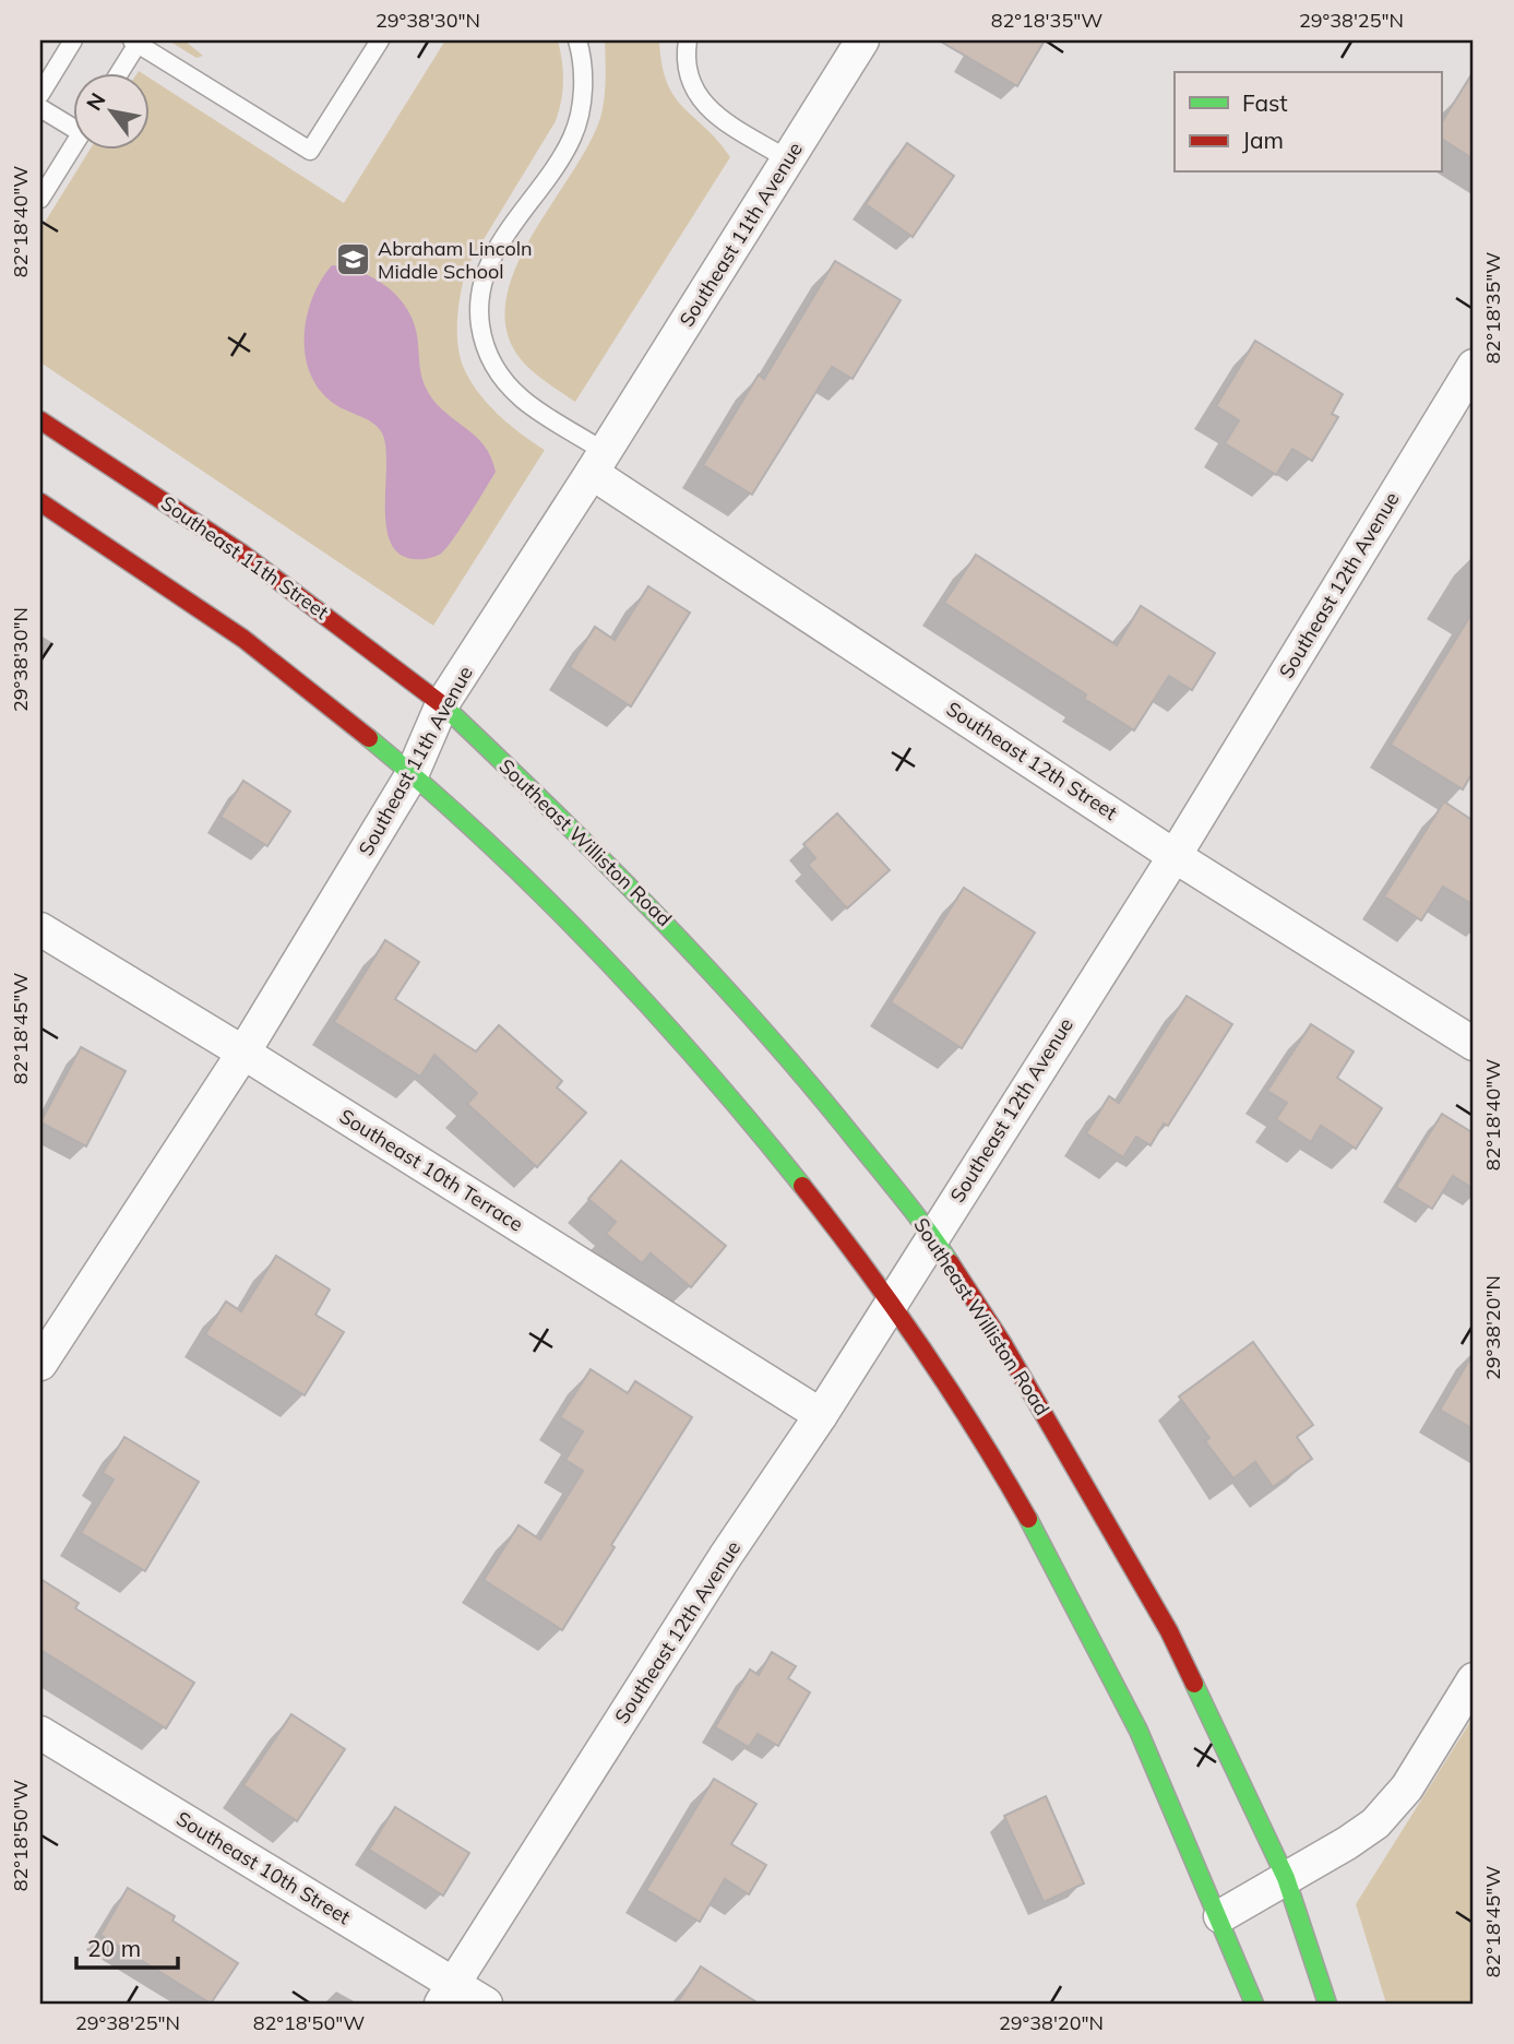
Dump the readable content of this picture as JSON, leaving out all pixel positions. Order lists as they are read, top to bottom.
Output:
{
  "streets": {
    "highway": ["Southeast 11th Street", "Southeast Williston Road"],
    "street": [
      "Southeast 11th Avenue",
      "Southeast 12th Avenue",
      "Southeast 12th Street",
      "Southeast 10th Terrace",
      "Southeast 10th Street"
    ]
  },
  "crossings": [
    ["Southeast 11th Avenue", "Southeast 11th Street"],
    ["Southeast 11th Avenue", "Southeast 12th Street"],
    ["Southeast 11th Avenue", "Southeast Williston Road"],
    ["Southeast 11th Avenue", "Southeast 10th Terrace"],
    ["Southeast 11th Street", "Southeast Williston Road"],
    ["Southeast 12th Avenue", "Southeast 12th Street"],
    ["Southeast 12th Avenue", "Southeast Williston Road"],
    ["Southeast 12th Avenue", "Southeast 10th Terrace"],
    ["Southeast 12th Avenue", "Southeast 10th Street"]
  ],
  "places": {
    "school or university": ["Abraham Lincoln Middle School"]
  },
  "legend": ["Fast", "Jam"],
  "scale_bar": "20 m",
  "north": "top left",
  "coordinates": [
    "29°38'30\"N",
    "82°18'35\"W",
    "29°38'25\"N",
    "82°18'40\"W",
    "82°18'45\"W",
    "29°38'20\"N",
    "82°18'50\"W"
  ]
}
